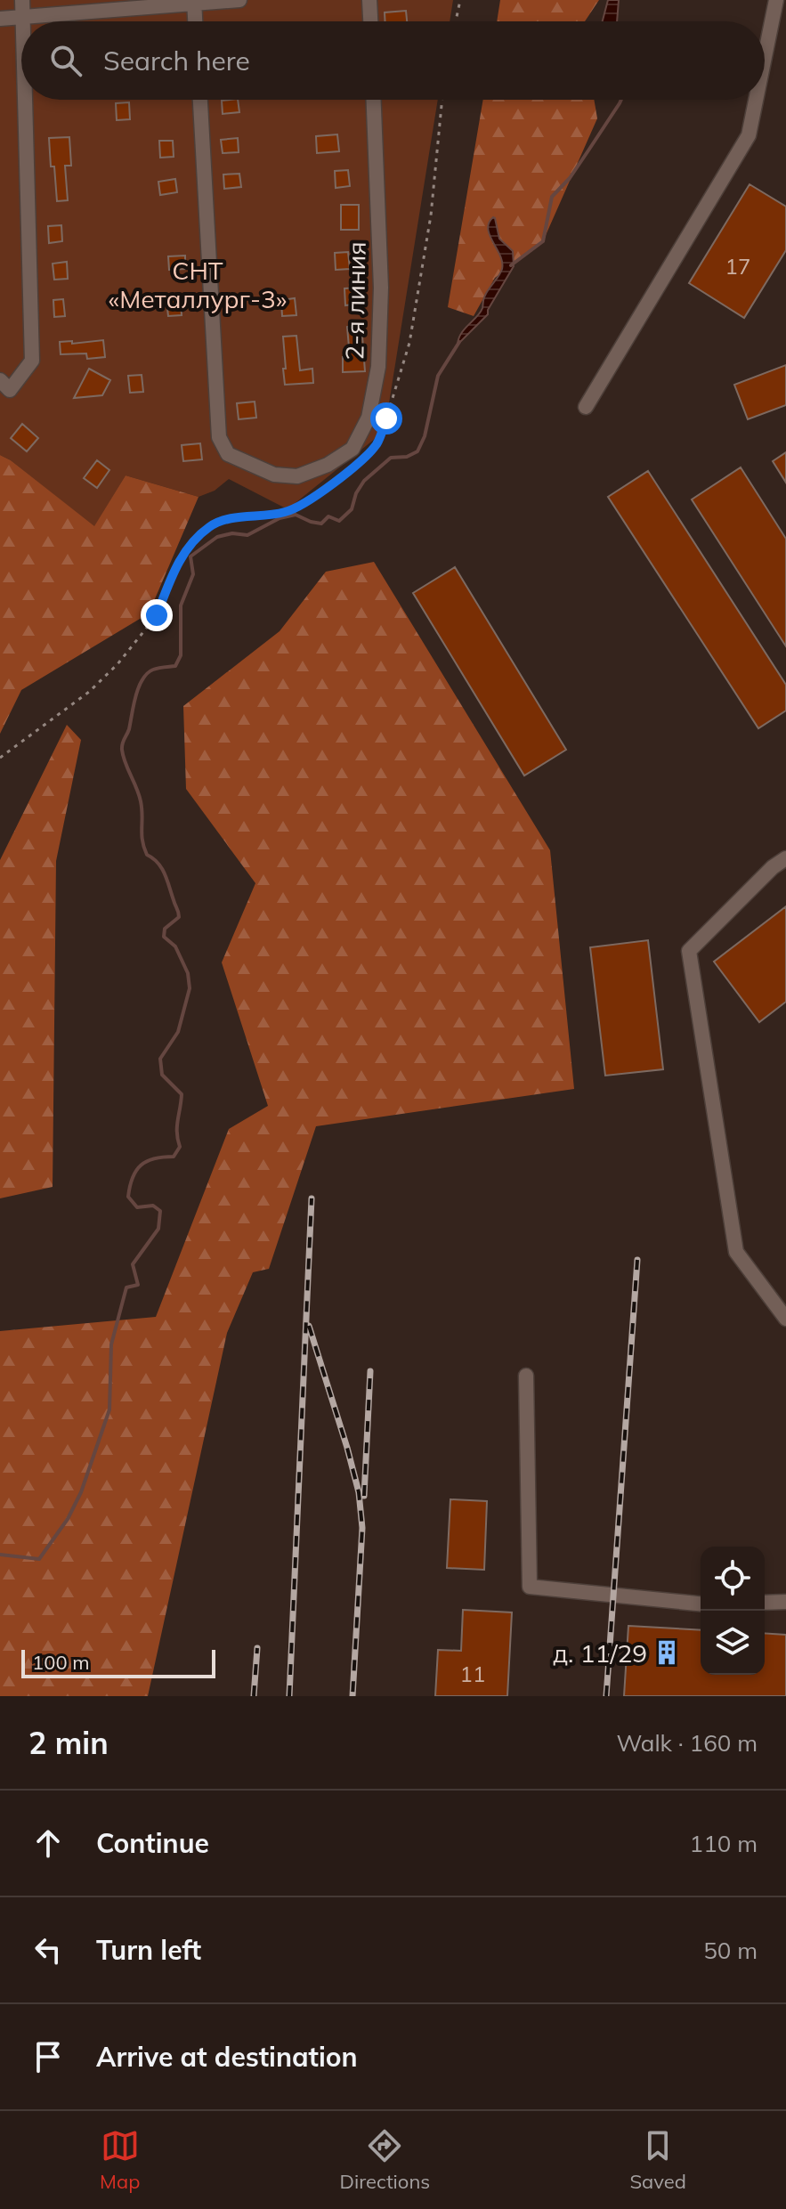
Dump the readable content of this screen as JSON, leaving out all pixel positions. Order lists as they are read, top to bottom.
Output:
{
  "streets": {
    "lane": ["2-я линия"]
  },
  "parks": ["СНТ «Металлург-3»"],
  "places": {
    "building": ["д. 11/29"]
  },
  "house_numbers": ["17", "11"],
  "scale_bar": "100 m",
  "page": {
    "search": "Search here",
    "scale": "100 m",
    "heading": ["2 min", "Walk · 160 m"],
    "list": [
      ["Continue", "110 m"],
      ["Turn left", "50 m"],
      "Arrive at destination"
    ],
    "nav": ["Map", "Directions", "Saved"]
  }
}
